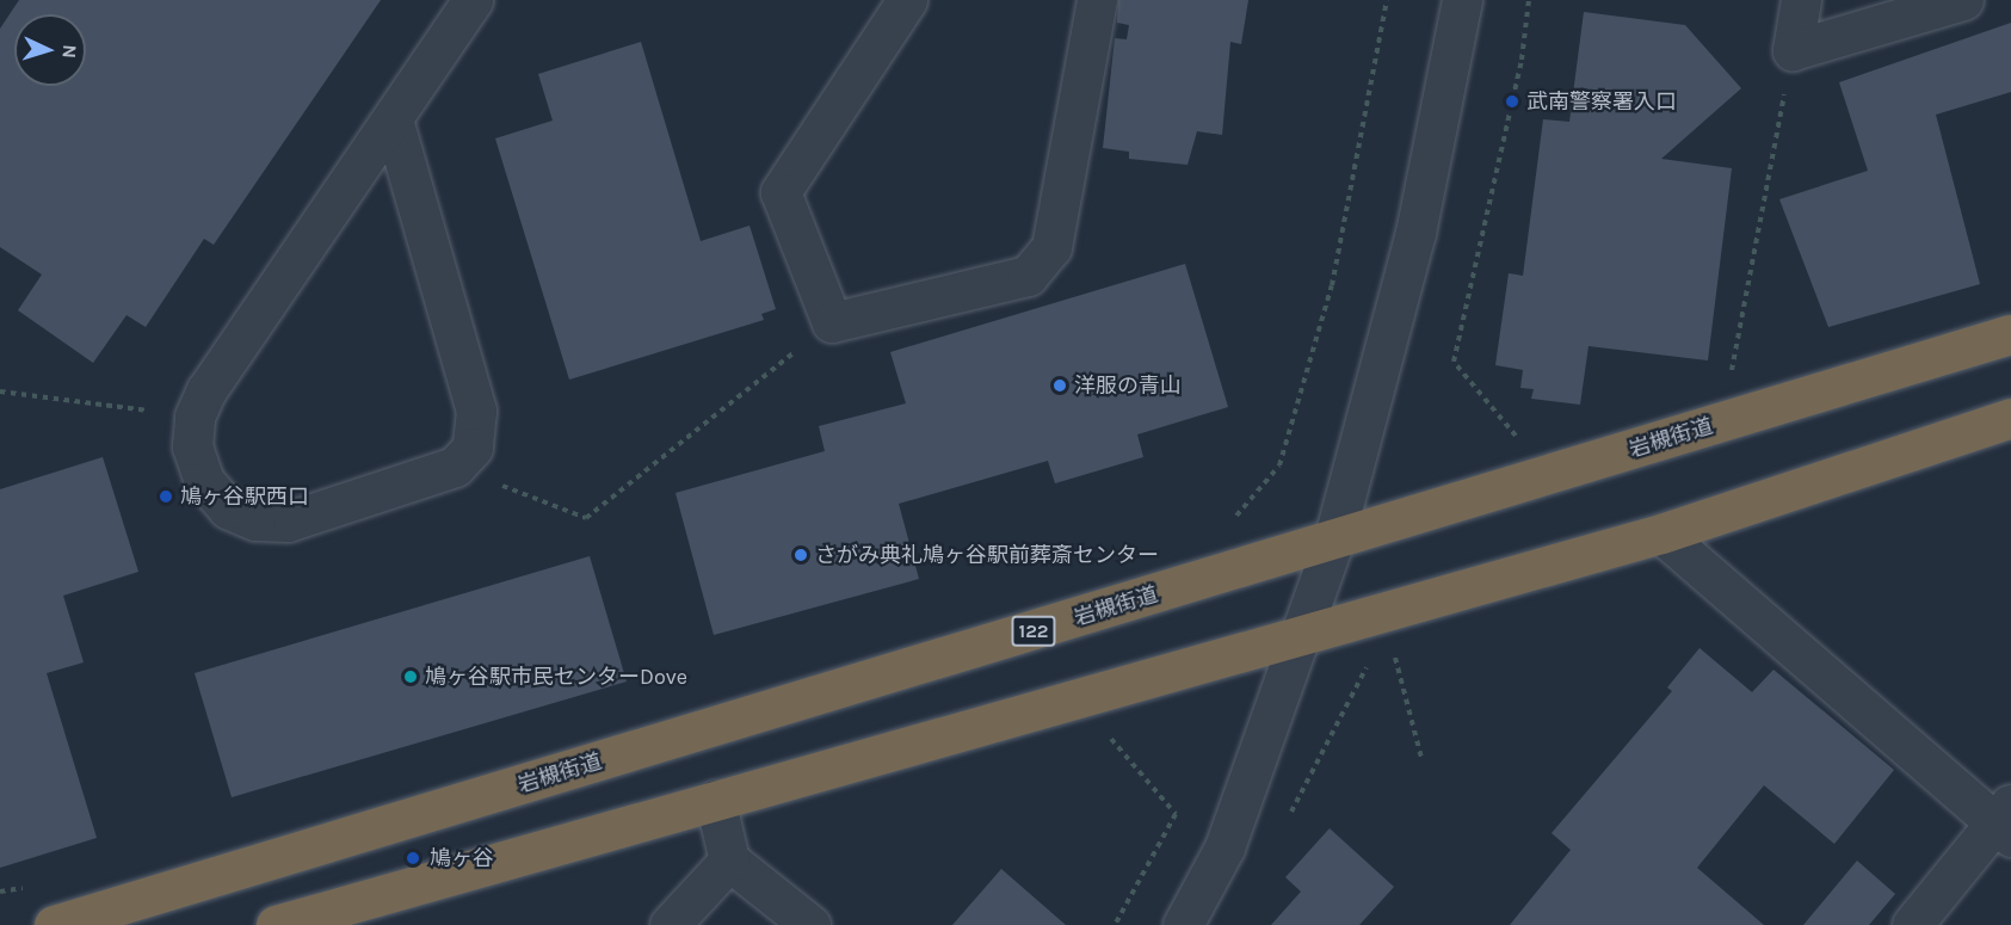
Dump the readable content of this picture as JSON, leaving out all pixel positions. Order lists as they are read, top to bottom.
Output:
{
  "streets": {
    "highway": ["岩槻街道", "122"]
  },
  "places": [
    "武南警察署入口",
    "洋服の青山",
    "鳩ヶ谷駅西口",
    "さがみ典礼鳩ヶ谷駅前葬斎センター",
    "鳩ヶ谷駅市民センターDove",
    "鳩ヶ谷"
  ],
  "north": "right"
}
